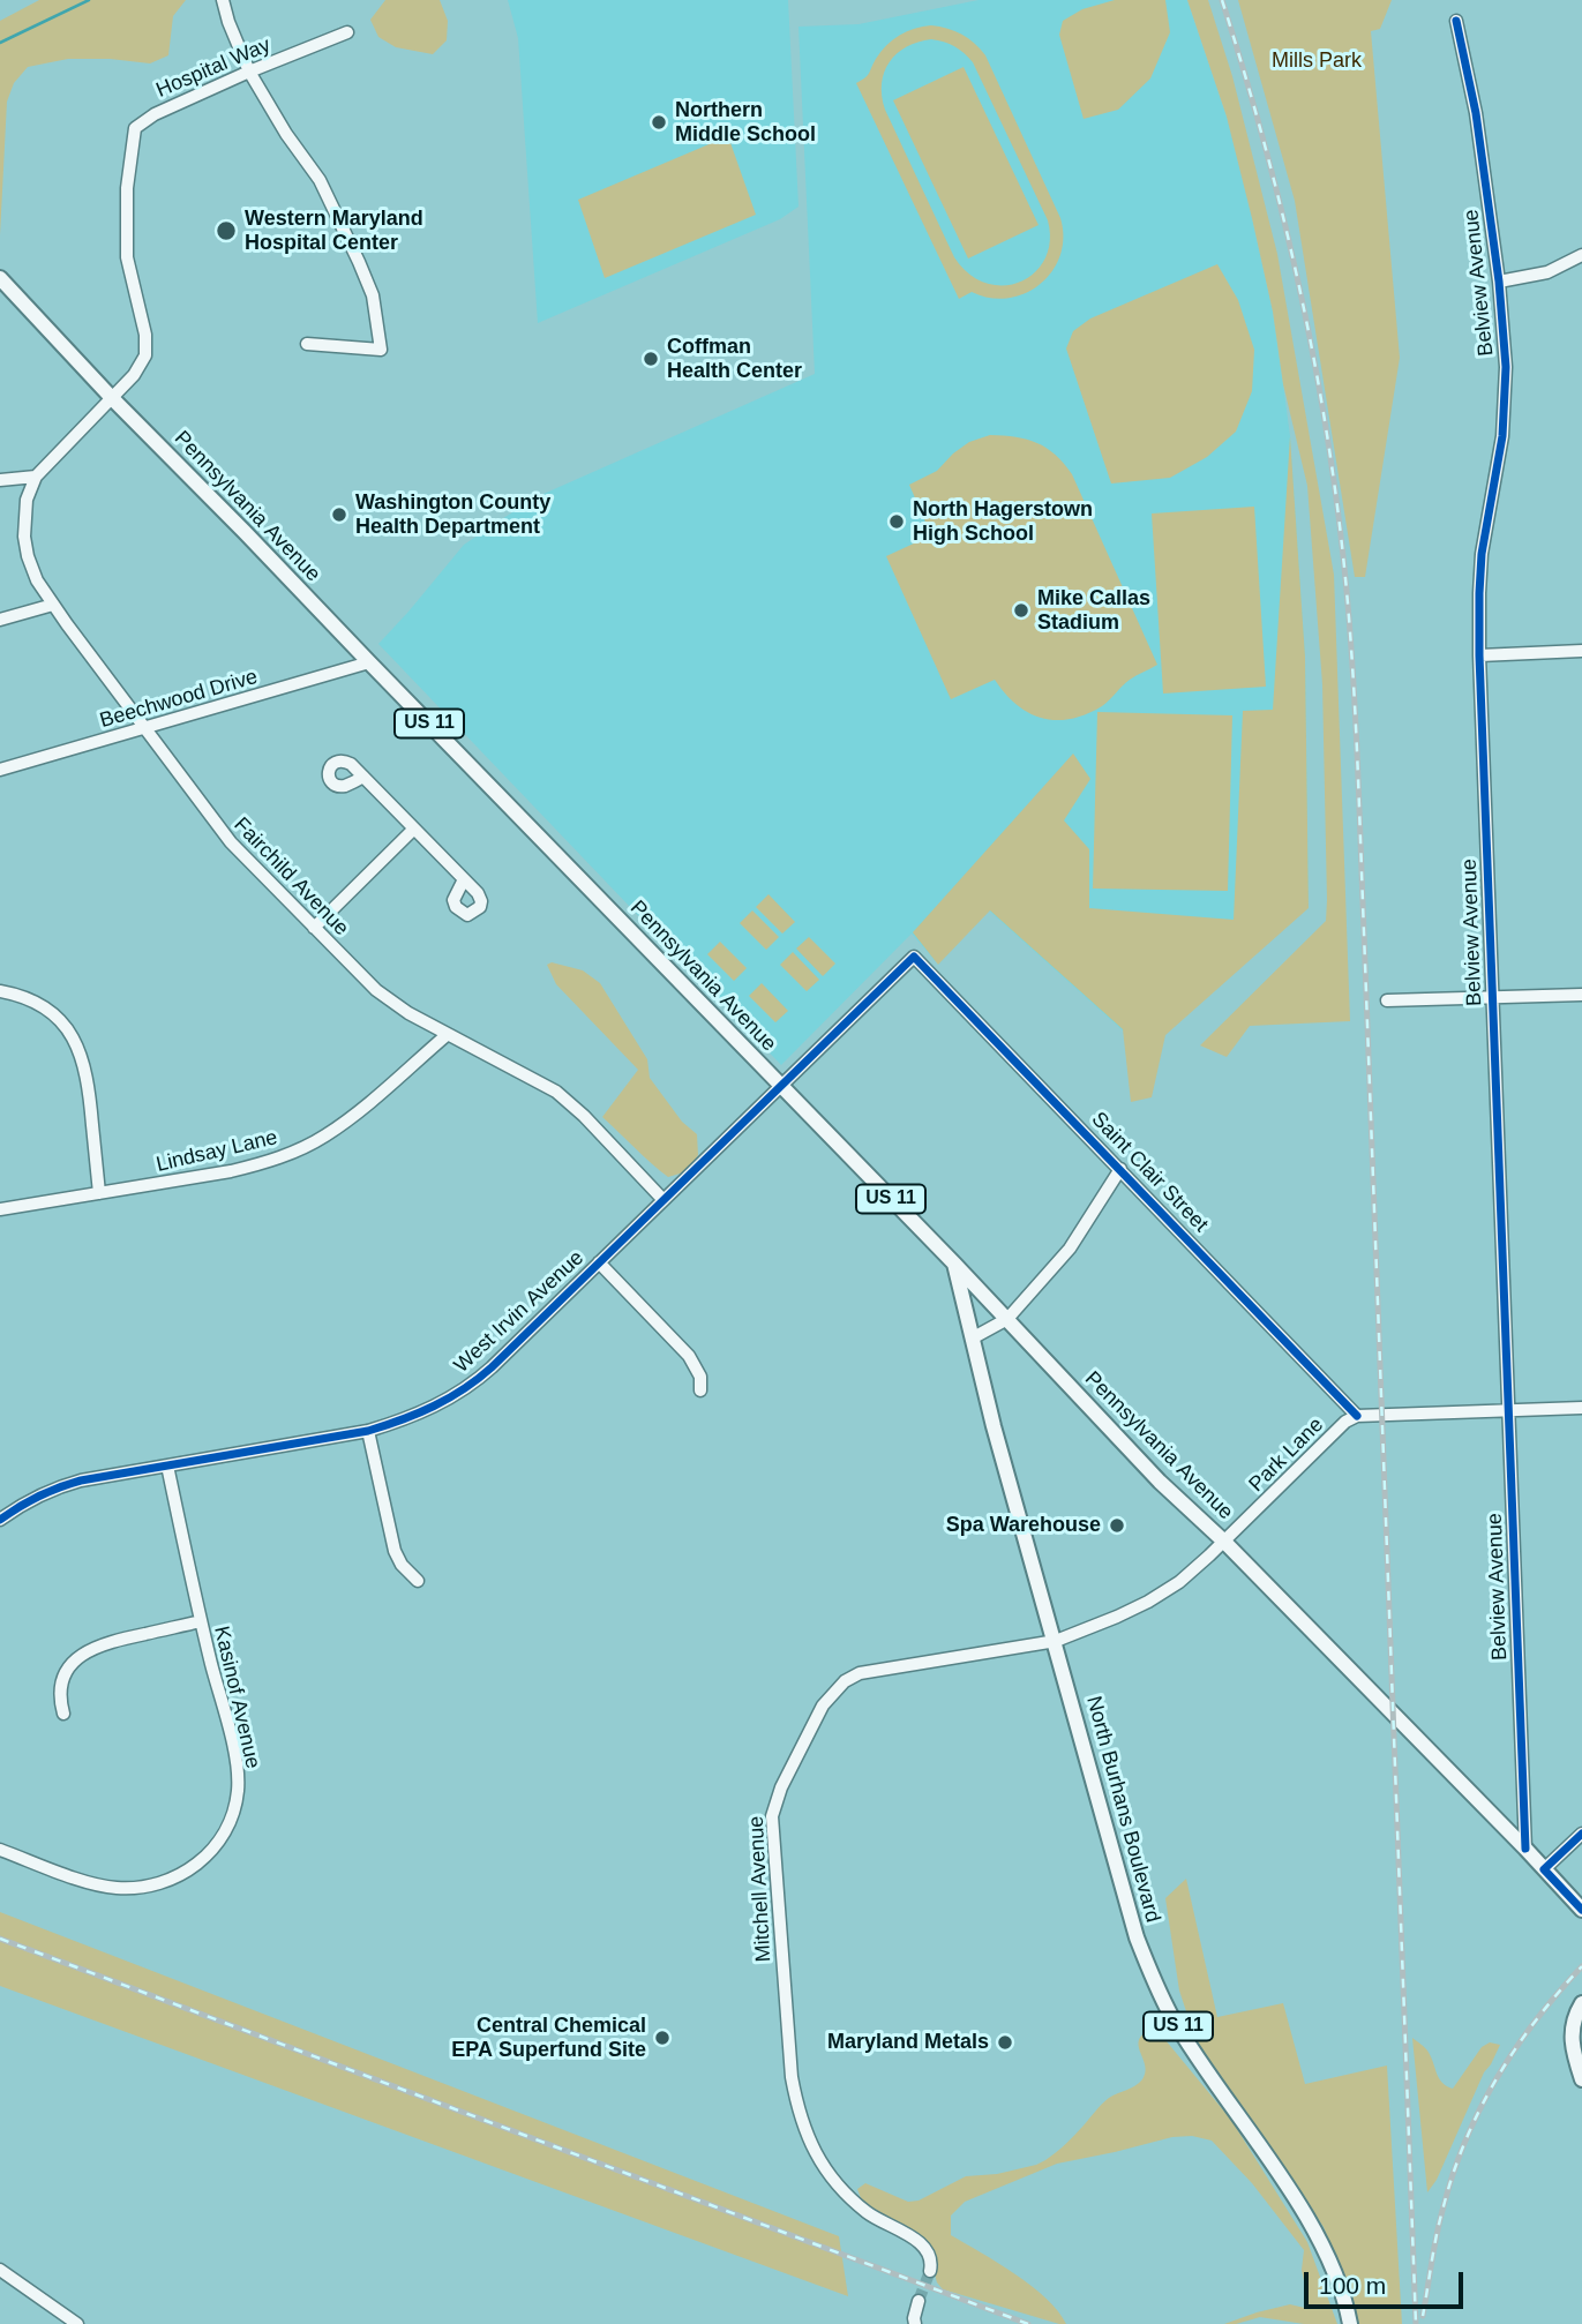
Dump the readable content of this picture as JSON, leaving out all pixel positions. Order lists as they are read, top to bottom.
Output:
{
  "streets": {
    "main road": ["Pennsylvania Avenue", "US 11", "North Burhans Boulevard"],
    "street": [
      "Hospital Way",
      "Belview Avenue",
      "Beechwood Drive",
      "Fairchild Avenue",
      "Lindsay Lane",
      "Saint Clair Street",
      "West Irvin Avenue",
      "Park Lane",
      "Kasinof Avenue",
      "Mitchell Avenue"
    ]
  },
  "crossings": [
    ["Hospital Way", "Pennsylvania Avenue"],
    ["Hospital Way", "Fairchild Avenue"],
    ["Belview Avenue", "Pennsylvania Avenue"],
    ["Pennsylvania Avenue", "Beechwood Drive"],
    ["Pennsylvania Avenue", "West Irvin Avenue"],
    ["Pennsylvania Avenue", "Park Lane"],
    ["Pennsylvania Avenue", "North Burhans Boulevard"],
    ["Beechwood Drive", "Fairchild Avenue"],
    ["Fairchild Avenue", "Lindsay Lane"],
    ["Fairchild Avenue", "West Irvin Avenue"],
    ["Saint Clair Street", "West Irvin Avenue"],
    ["Saint Clair Street", "Park Lane"],
    ["West Irvin Avenue", "Kasinof Avenue"],
    ["Park Lane", "North Burhans Boulevard"],
    ["Park Lane", "Mitchell Avenue"],
    ["North Burhans Boulevard", "Mitchell Avenue"]
  ],
  "parks": ["Mills Park"],
  "places": [
    "Northern Middle School",
    "Western Maryland Hospital Center",
    "Coffman Health Center",
    "Washington County Health Department",
    "North Hagerstown High School",
    "Mike Callas Stadium",
    "Spa Warehouse",
    "Central Chemical EPA Superfund Site",
    "Maryland Metals"
  ],
  "scale_bar": "100 m"
}
